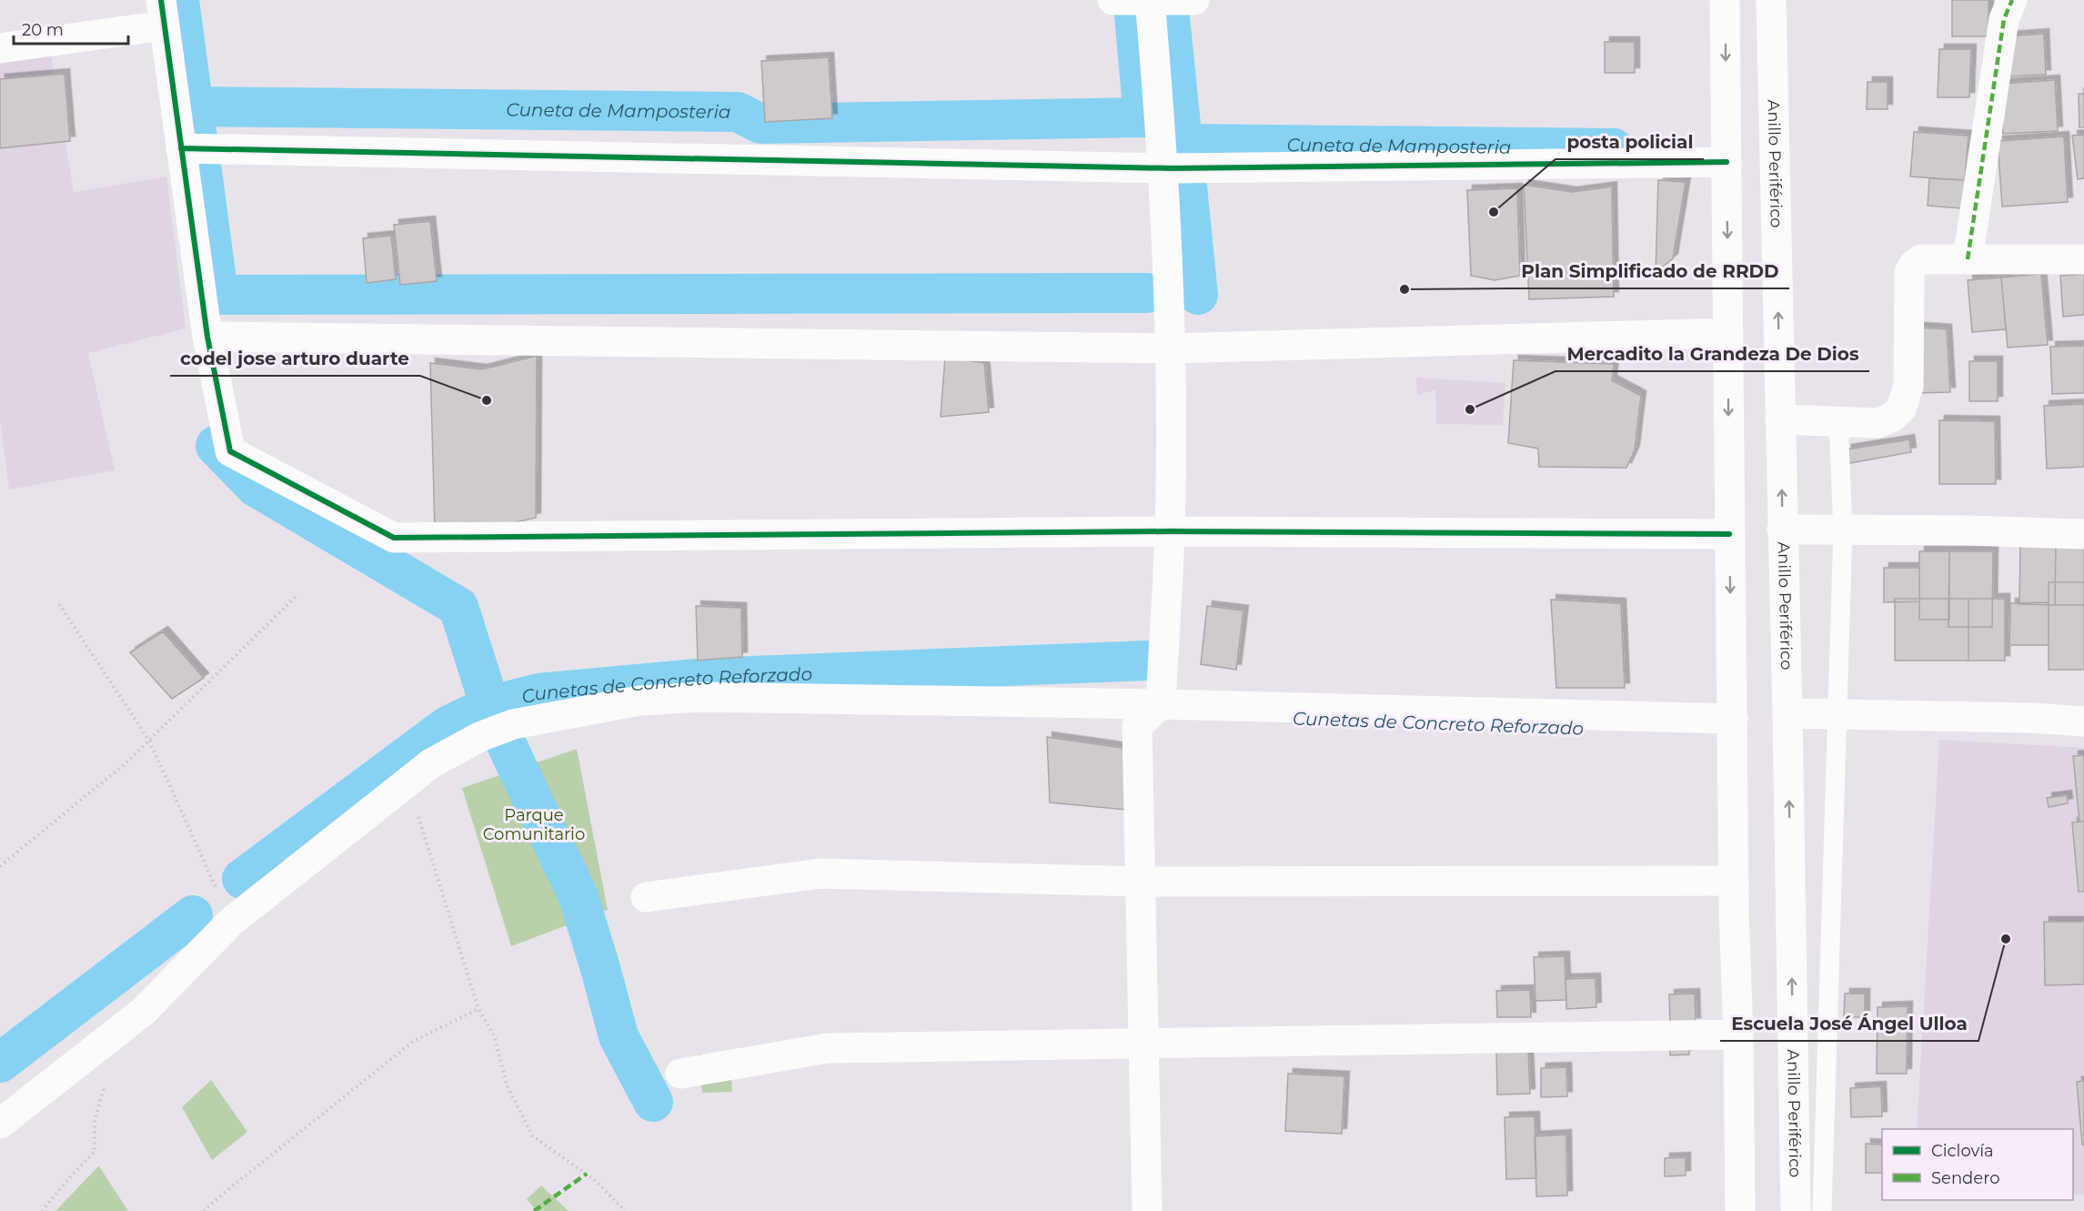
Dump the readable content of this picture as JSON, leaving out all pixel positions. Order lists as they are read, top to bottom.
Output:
{
  "streets": {
    "main road": ["Anillo Periférico"]
  },
  "water": ["Cuneta de Mamposteria", "Cunetas de Concreto Reforzado"],
  "parks": ["Parque Comunitario"],
  "places": [
    "posta policial",
    "Plan Simplificado de RRDD",
    "codel jose arturo duarte",
    "Mercadito la Grandeza De Dios",
    "Escuela José Ángel Ulloa"
  ],
  "legend": ["Ciclovía", "Sendero"],
  "scale_bar": "20 m"
}
